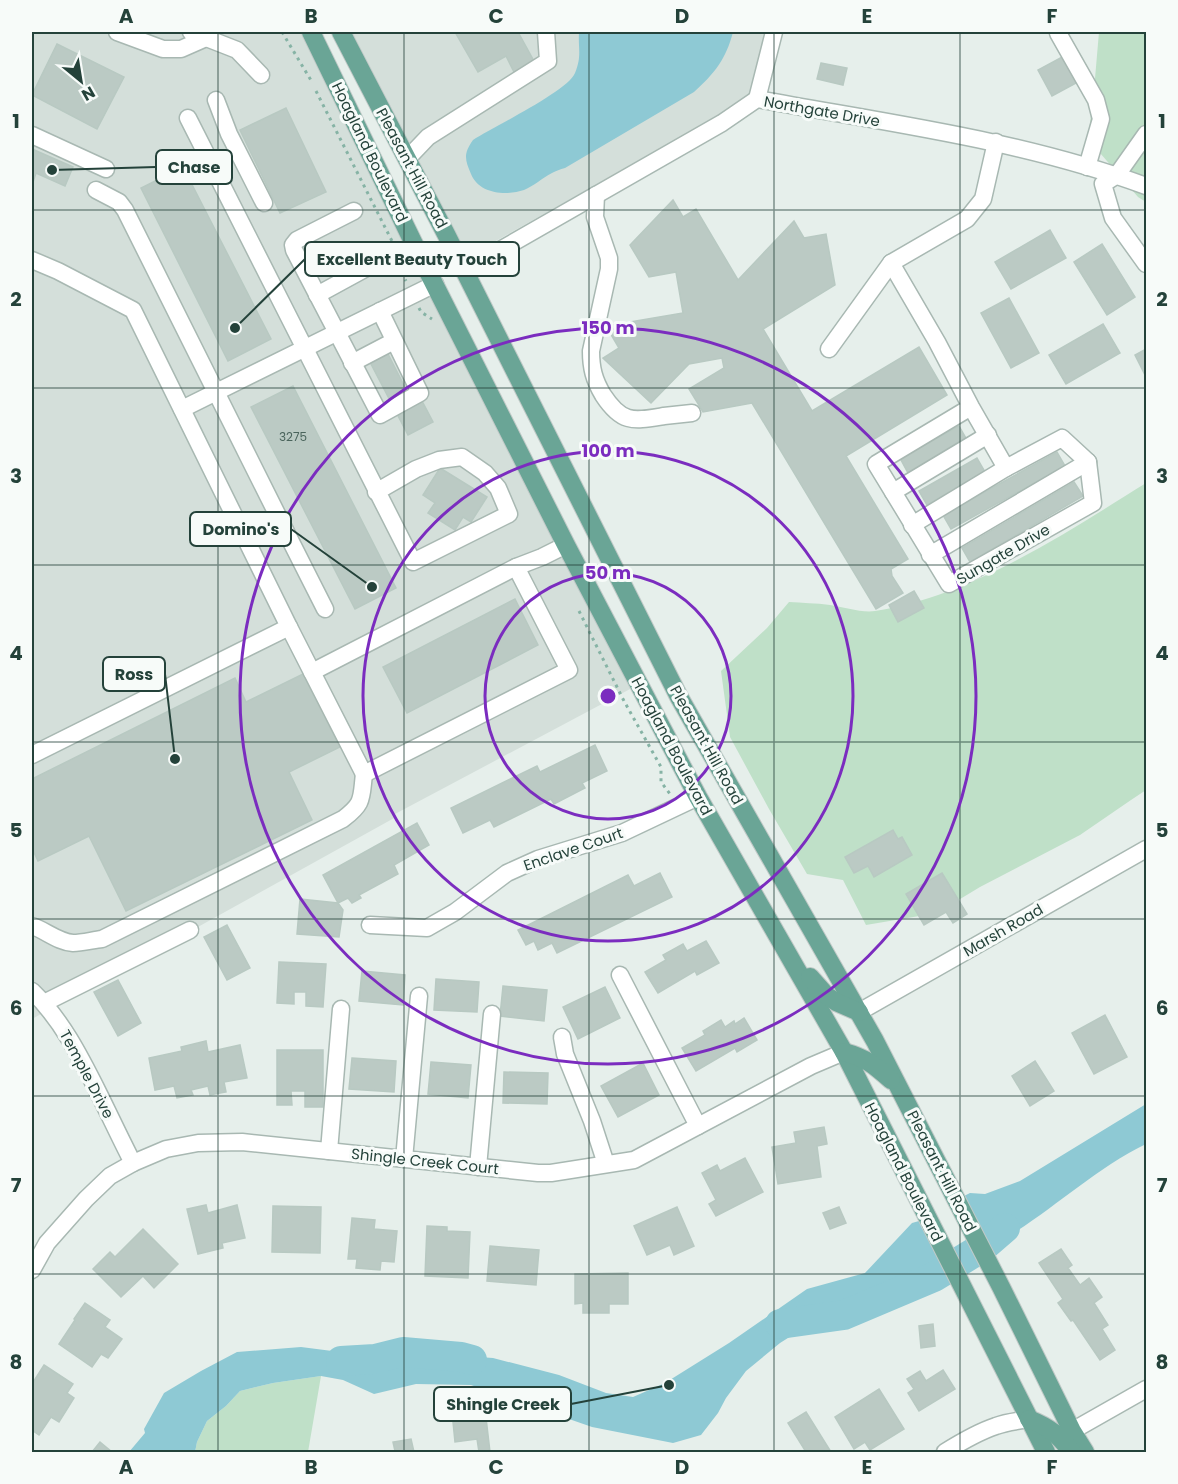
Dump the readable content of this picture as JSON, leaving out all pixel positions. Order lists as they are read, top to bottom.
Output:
{
  "streets": {
    "main road": ["Hoagland Boulevard", "Pleasant Hill Road"],
    "street": [
      "Northgate Drive",
      "Sungate Drive",
      "Enclave Court",
      "Marsh Road",
      "Temple Drive",
      "Shingle Creek Court"
    ]
  },
  "crossings": [
    ["Northgate Drive", "Pleasant Hill Road"],
    ["Hoagland Boulevard", "Enclave Court"],
    ["Hoagland Boulevard", "Shingle Creek Court"],
    ["Pleasant Hill Road", "Marsh Road"],
    ["Temple Drive", "Shingle Creek Court"]
  ],
  "places": [
    "Chase",
    "Excellent Beauty Touch",
    "Domino's",
    "Ross",
    "Shingle Creek"
  ],
  "house_numbers": ["3275"],
  "north": "bottom right",
  "grid": {
    "columns": [
      "A",
      "B",
      "C",
      "D",
      "E",
      "F"
    ],
    "rows": [
      "1",
      "2",
      "3",
      "4",
      "5",
      "6",
      "7",
      "8"
    ]
  },
  "rings": ["150 m", "100 m", "50 m"]
}
